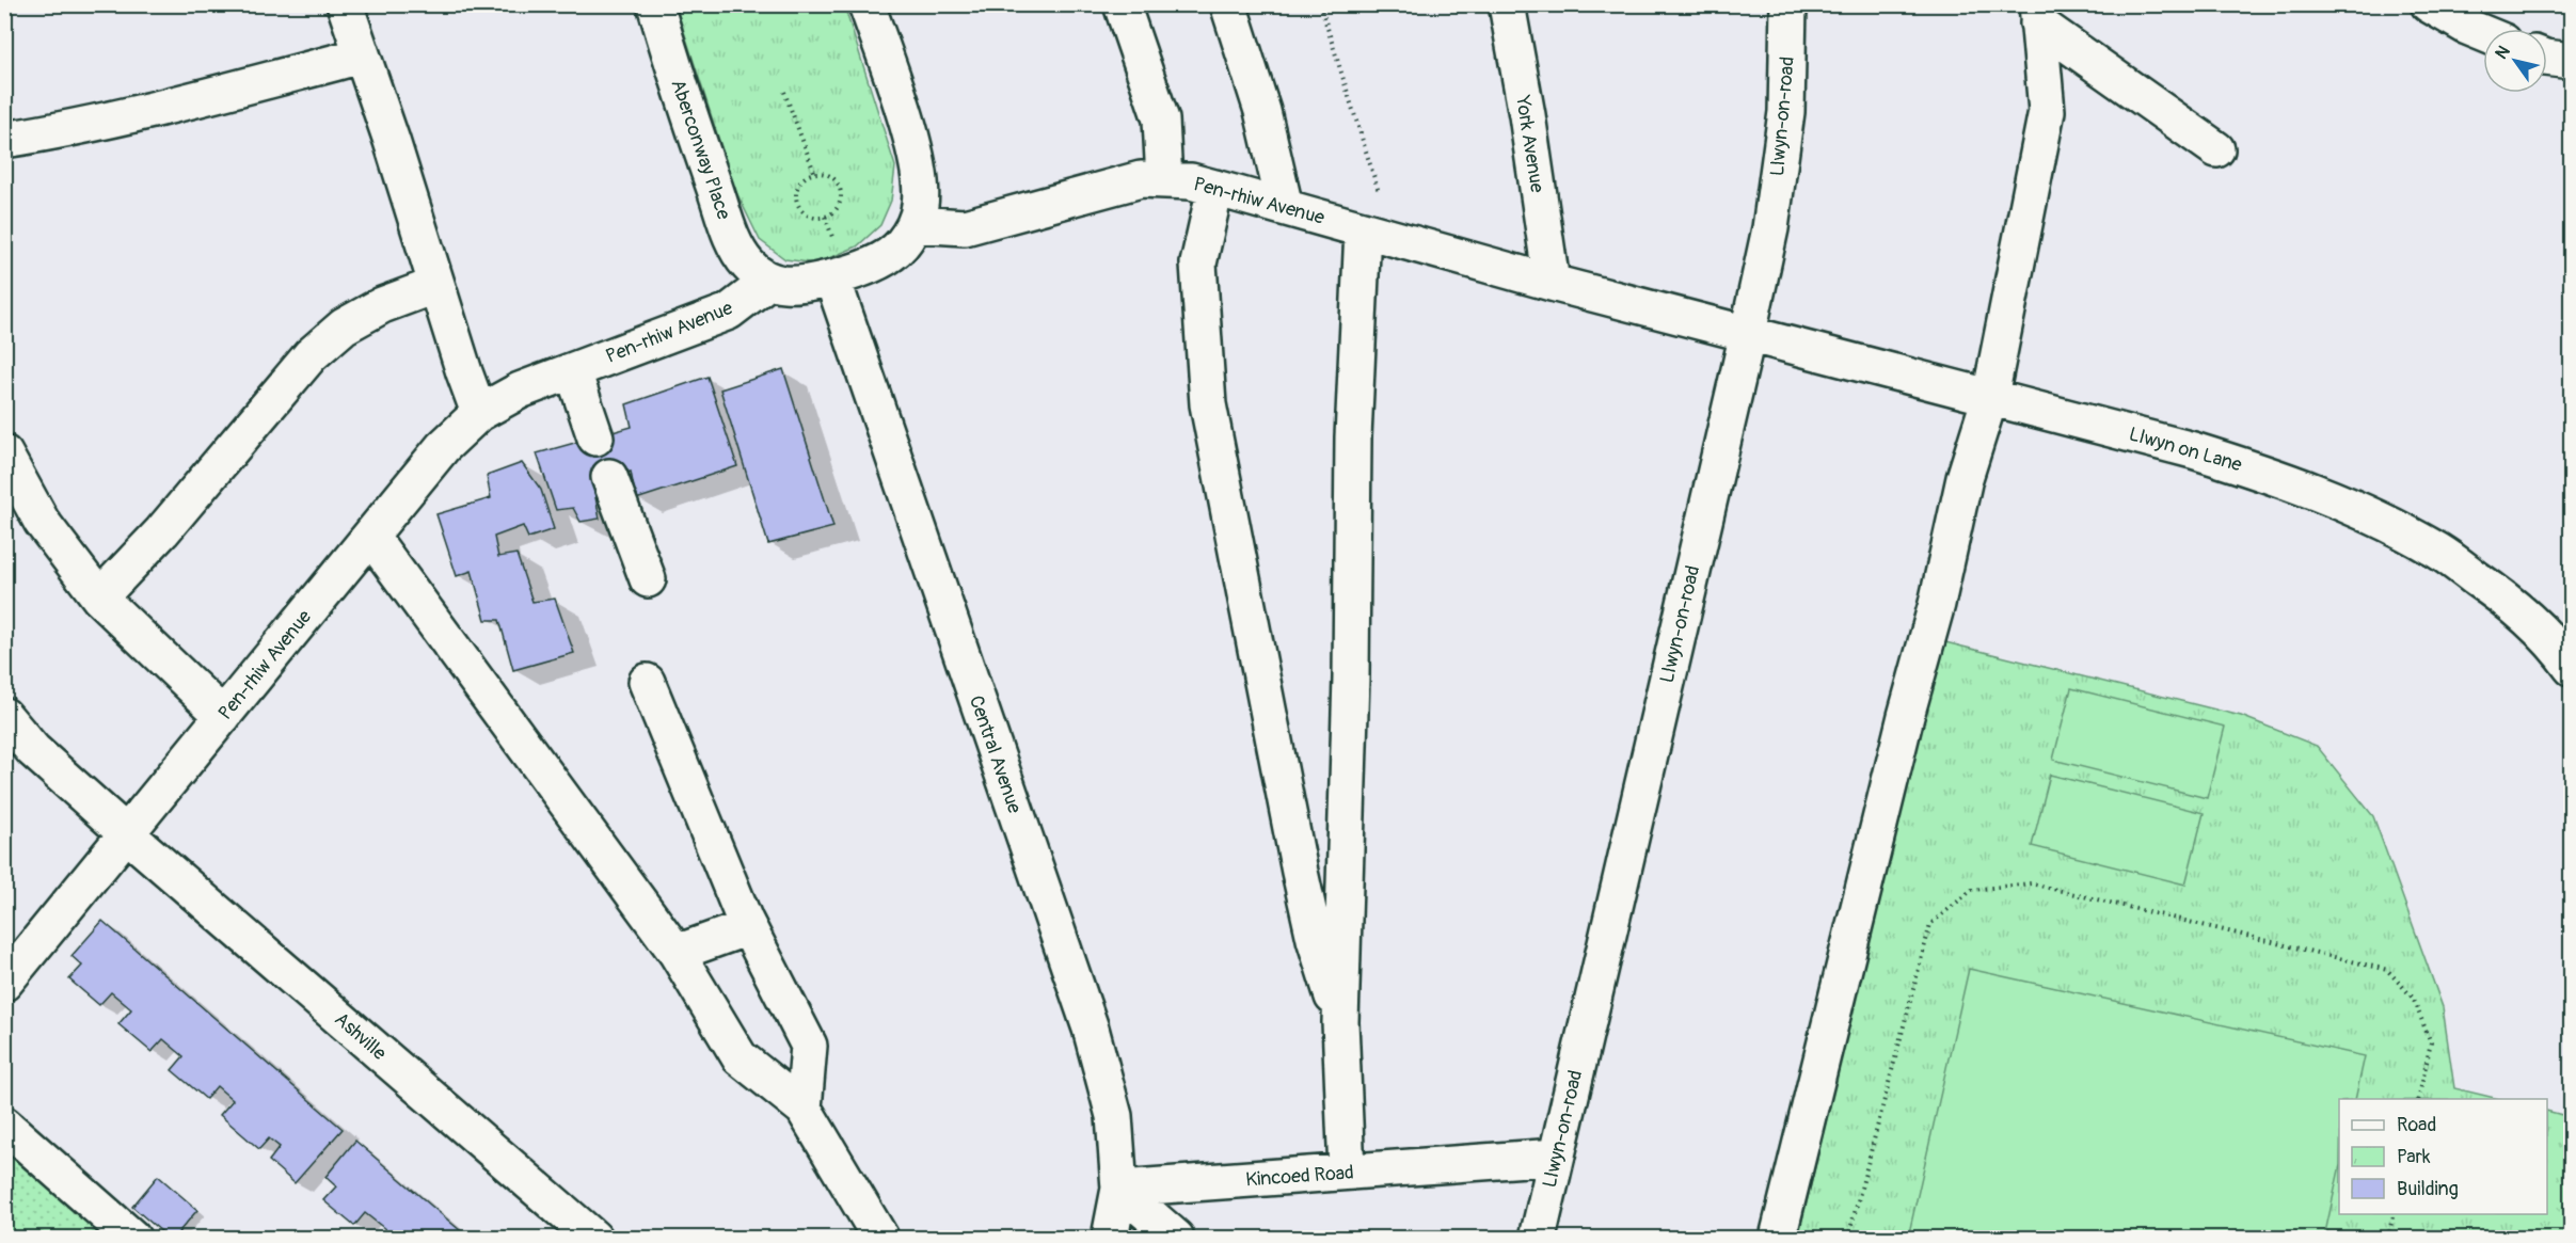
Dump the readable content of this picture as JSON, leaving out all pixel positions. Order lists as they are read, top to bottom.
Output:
{
  "streets": {
    "street": [
      "Llwyn-on-road",
      "York Avenue",
      "Aberconway Place",
      "Pen-rhiw Avenue",
      "Llwyn on Lane",
      "Central Avenue",
      "Ashville",
      "Kincoed Road"
    ]
  },
  "crossings": [
    ["Llwyn-on-road", "Pen-rhiw Avenue"],
    ["Llwyn-on-road", "Llwyn on Lane"],
    ["Llwyn-on-road", "Kincoed Road"],
    ["York Avenue", "Pen-rhiw Avenue"],
    ["Aberconway Place", "Pen-rhiw Avenue"],
    ["Pen-rhiw Avenue", "Llwyn on Lane"],
    ["Pen-rhiw Avenue", "Ashville"],
    ["Central Avenue", "Kincoed Road"]
  ],
  "legend": ["Road", "Park", "Building"],
  "north": "top left"
}
